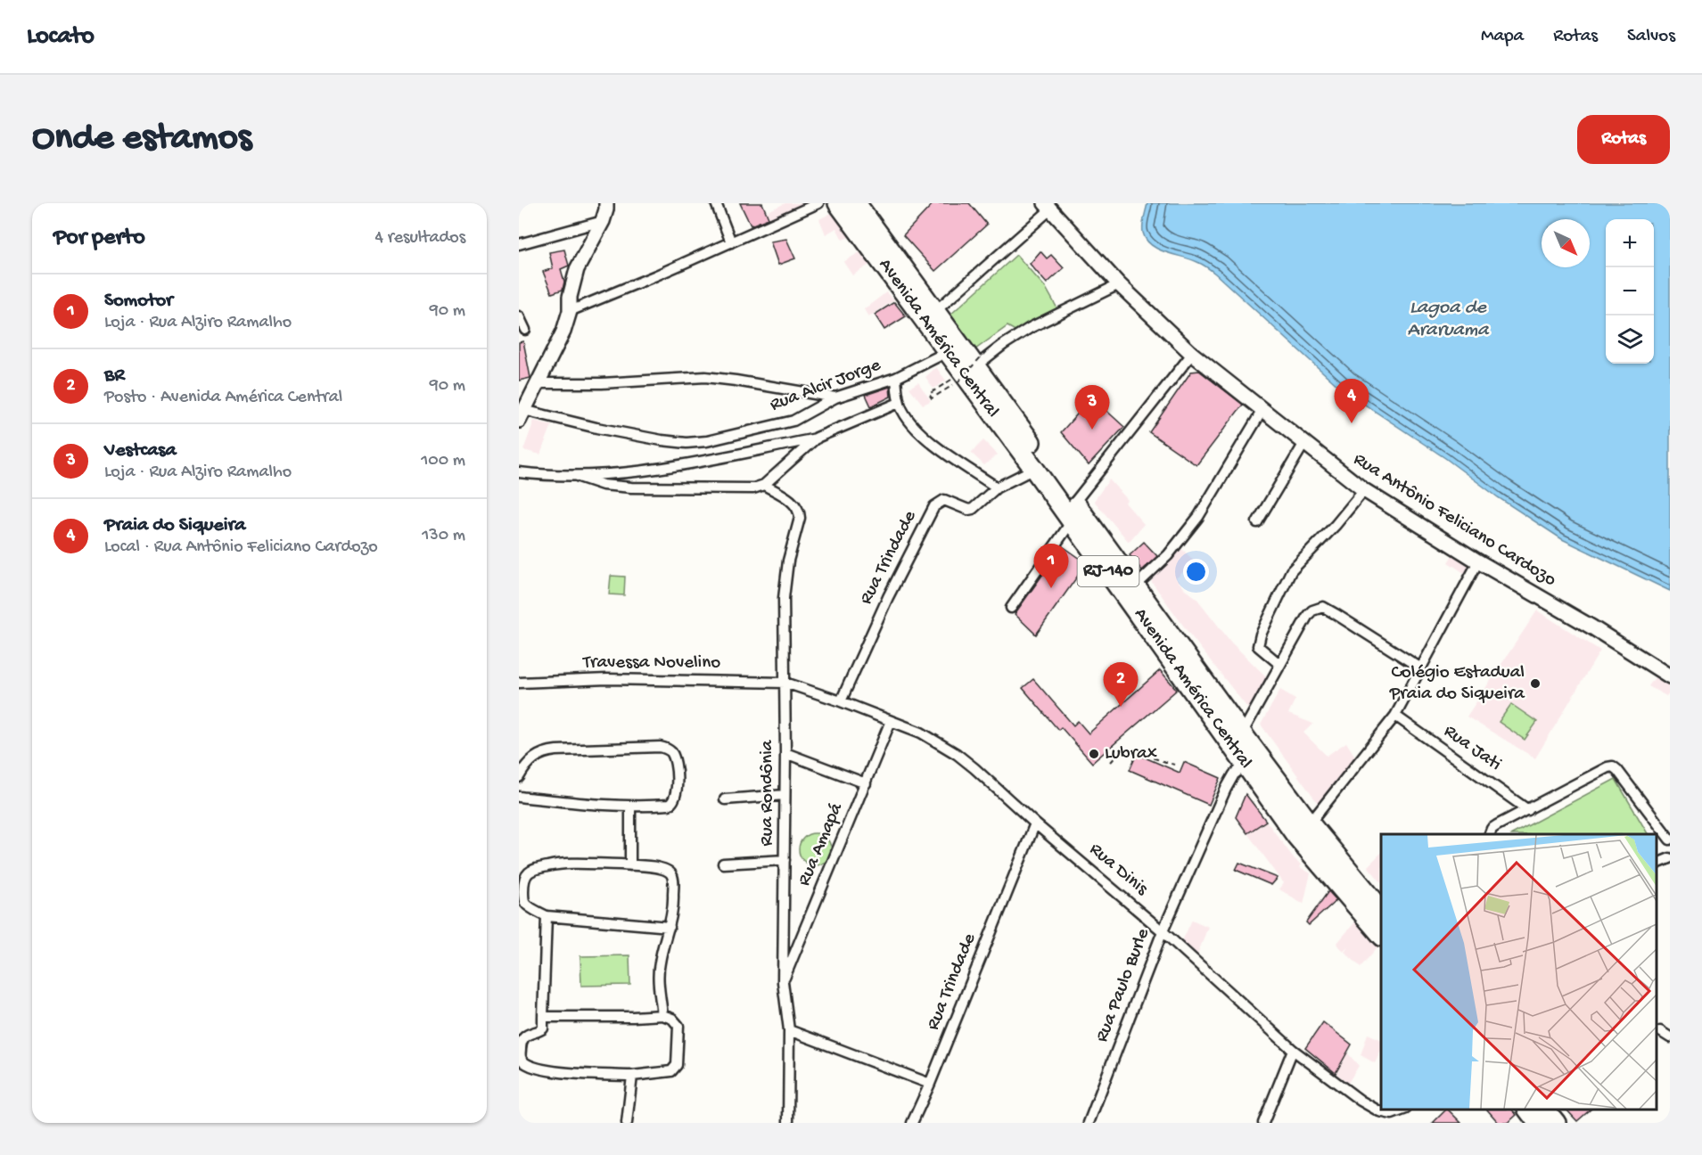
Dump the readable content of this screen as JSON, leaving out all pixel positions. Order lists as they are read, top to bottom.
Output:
{
  "streets": {
    "highway": ["Avenida América Central", "RJ-140"],
    "street": [
      "Rua Alcir Jorge",
      "Rua Antônio Feliciano Cardozo",
      "Rua Trindade",
      "Travessa Novelino",
      "Rua Jati",
      "Rua Rondônia",
      "Rua Amapá",
      "Rua Dinis",
      "Rua Paulo Burle"
    ]
  },
  "crossings": [
    ["Avenida América Central", "Rua Alcir Jorge"],
    ["Avenida América Central", "Rua Trindade"],
    ["Avenida América Central", "Rua Paulo Burle"],
    ["Rua Trindade", "Rua Dinis"],
    ["Travessa Novelino", "Rua Rondônia"],
    ["Travessa Novelino", "Rua Dinis"],
    ["Rua Rondônia", "Rua Amapá"],
    ["Rua Rondônia", "Rua Dinis"],
    ["Rua Amapá", "Rua Dinis"],
    ["Rua Dinis", "Rua Paulo Burle"]
  ],
  "water": ["Lagoa de Araruama"],
  "places": ["Colégio Estadual Praia do Siqueira", "Lubrax"],
  "north": "bottom right",
  "page": {
    "header": "Locato",
    "nav": ["Mapa", "Rotas", "Salvos"],
    "buttons": "Rotas",
    "title": "Onde estamos",
    "heading": ["Por perto", "4 resultados"],
    "map_buttons": ["+", "−"],
    "list": [
      {
        "mark": "1",
        "name": "Somotor",
        "note": "Loja · Rua Alziro Ramalho",
        "value": "90 m"
      },
      {
        "mark": "2",
        "name": "BR",
        "note": "Posto · Avenida América Central",
        "value": "90 m"
      },
      {
        "mark": "3",
        "name": "Vestcasa",
        "note": "Loja · Rua Alziro Ramalho",
        "value": "100 m"
      },
      {
        "mark": "4",
        "name": "Praia do Siqueira",
        "note": "Local · Rua Antônio Feliciano Cardozo",
        "value": "130 m"
      }
    ],
    "pins": [
      "4",
      "3",
      "1",
      "2"
    ]
  }
}
